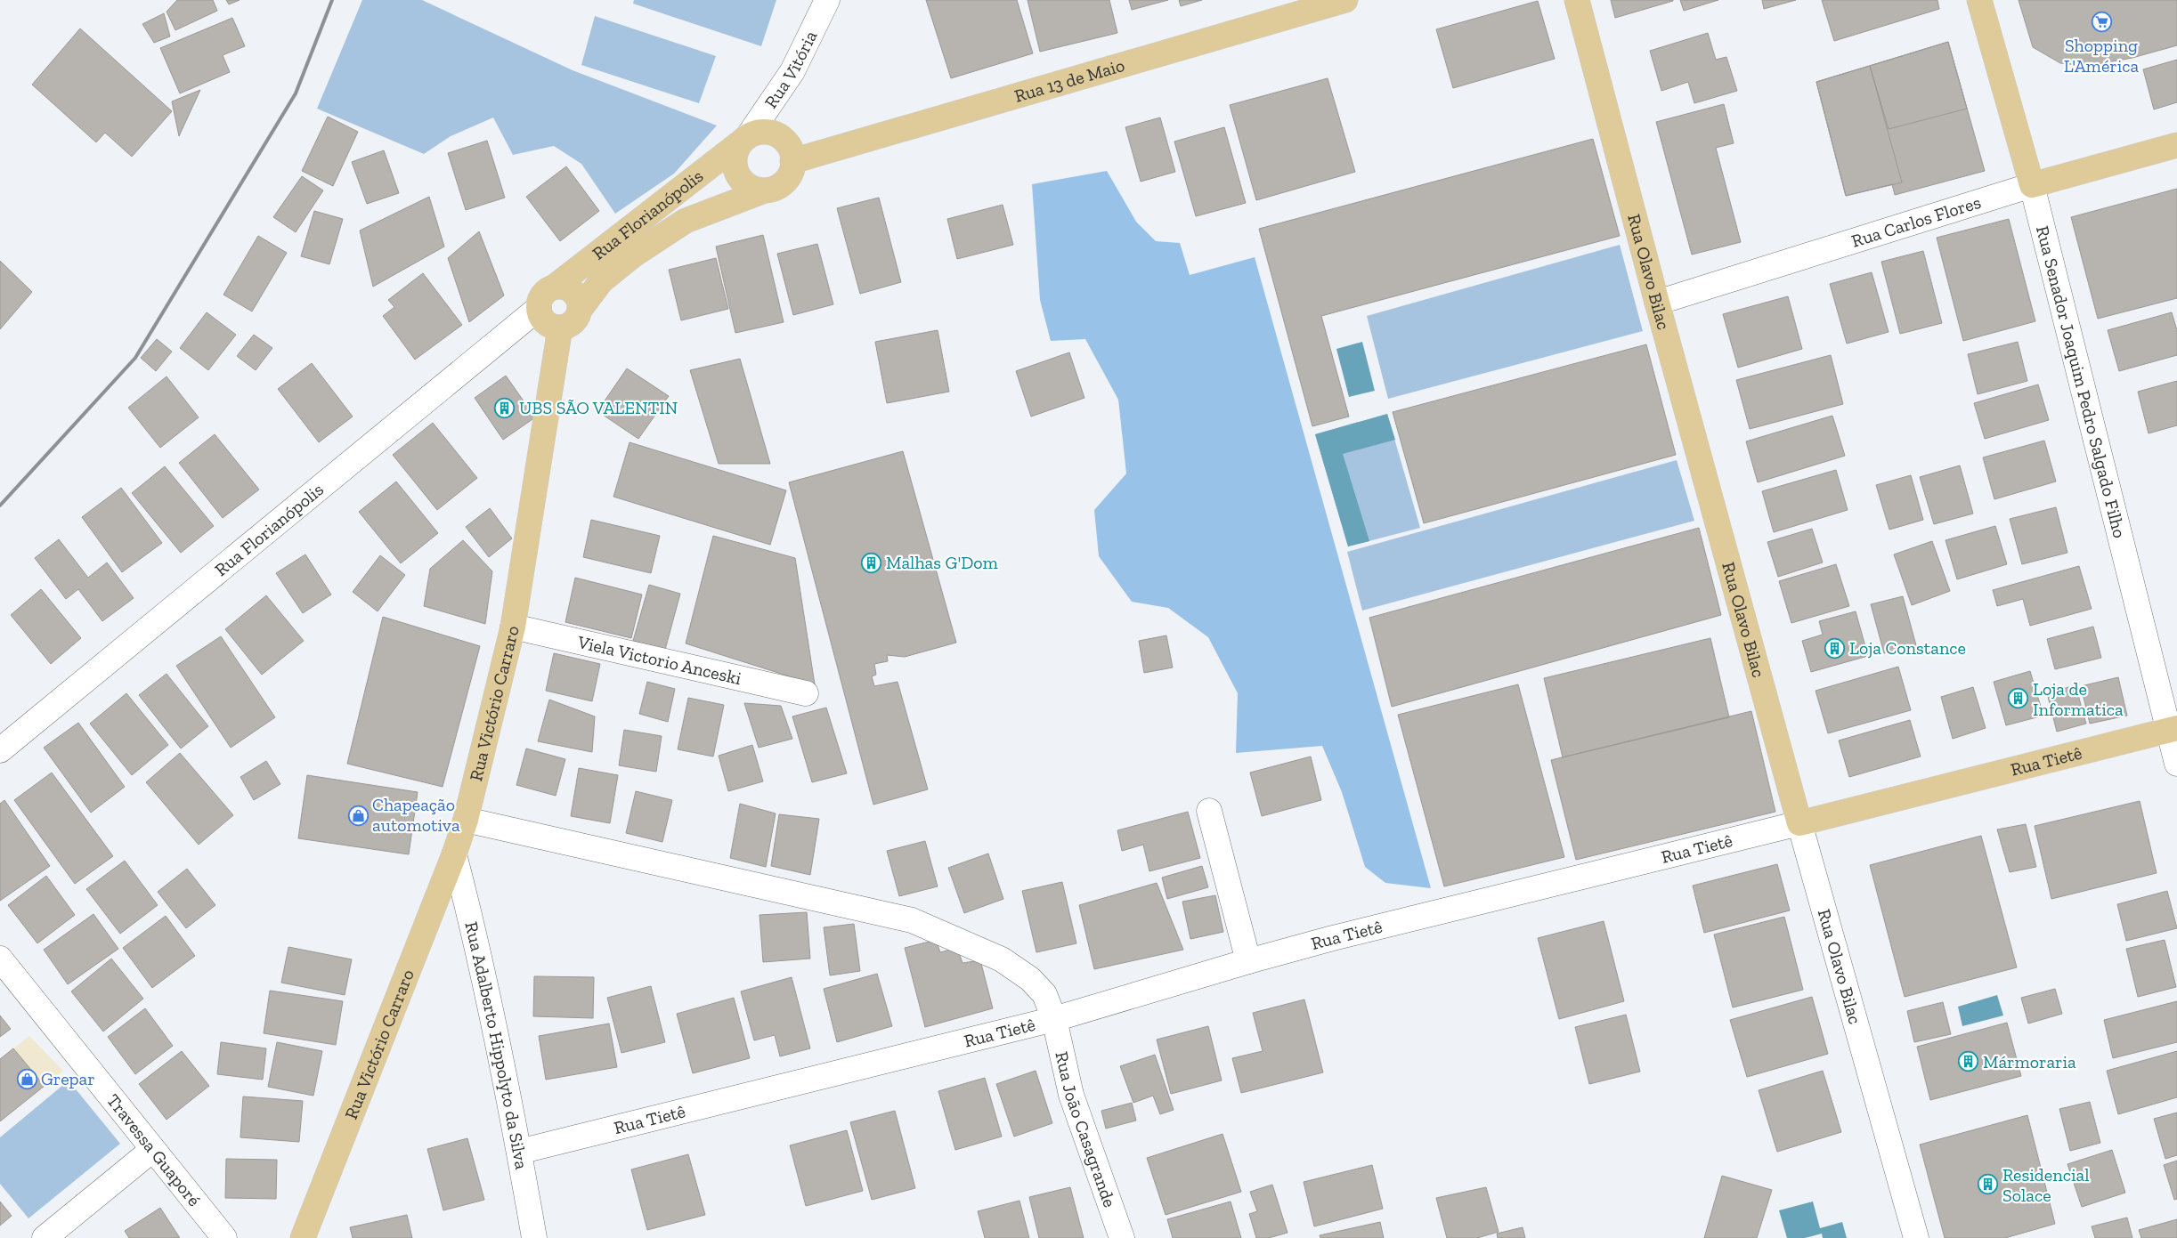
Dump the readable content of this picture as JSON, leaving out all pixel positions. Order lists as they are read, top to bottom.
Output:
{
  "streets": {
    "main road": [
      "Rua 13 de Maio",
      "Rua Florianópolis",
      "Rua Carlos Flores",
      "Rua Olavo Bilac",
      "Rua Senador Joaquim Pedro Salgado Filho",
      "Rua Victório Carraro",
      "Rua Tietê"
    ],
    "street": [
      "Rua Vitória",
      "Viela Victorio Anceski",
      "Rua Adalberto Hippolyto da Silva",
      "Rua João Casagrande",
      "Travessa Guaporé"
    ]
  },
  "crossings": [
    ["Rua Vitória", "Rua 13 de Maio"],
    ["Rua Vitória", "Rua Florianópolis"],
    ["Rua 13 de Maio", "Rua Florianópolis"],
    ["Rua Florianópolis", "Rua Victório Carraro"],
    ["Rua Carlos Flores", "Rua Olavo Bilac"],
    ["Rua Carlos Flores", "Rua Senador Joaquim Pedro Salgado Filho"],
    ["Rua Olavo Bilac", "Rua Tietê"],
    ["Rua Senador Joaquim Pedro Salgado Filho", "Rua Tietê"],
    ["Viela Victorio Anceski", "Rua Victório Carraro"],
    ["Rua Victório Carraro", "Rua Adalberto Hippolyto da Silva"],
    ["Rua Victório Carraro", "Rua João Casagrande"],
    ["Rua Tietê", "Rua Adalberto Hippolyto da Silva"],
    ["Rua Tietê", "Rua João Casagrande"]
  ],
  "places": {
    "supermarket": ["Shopping L'América"],
    "building": [
      "UBS SÃO VALENTIN",
      "Malhas G'Dom",
      "Loja Constance",
      "Loja de Informatica",
      "Mármoraria",
      "Residencial Solace"
    ],
    "shop": ["Chapeação automotiva", "Grepar"]
  }
}
